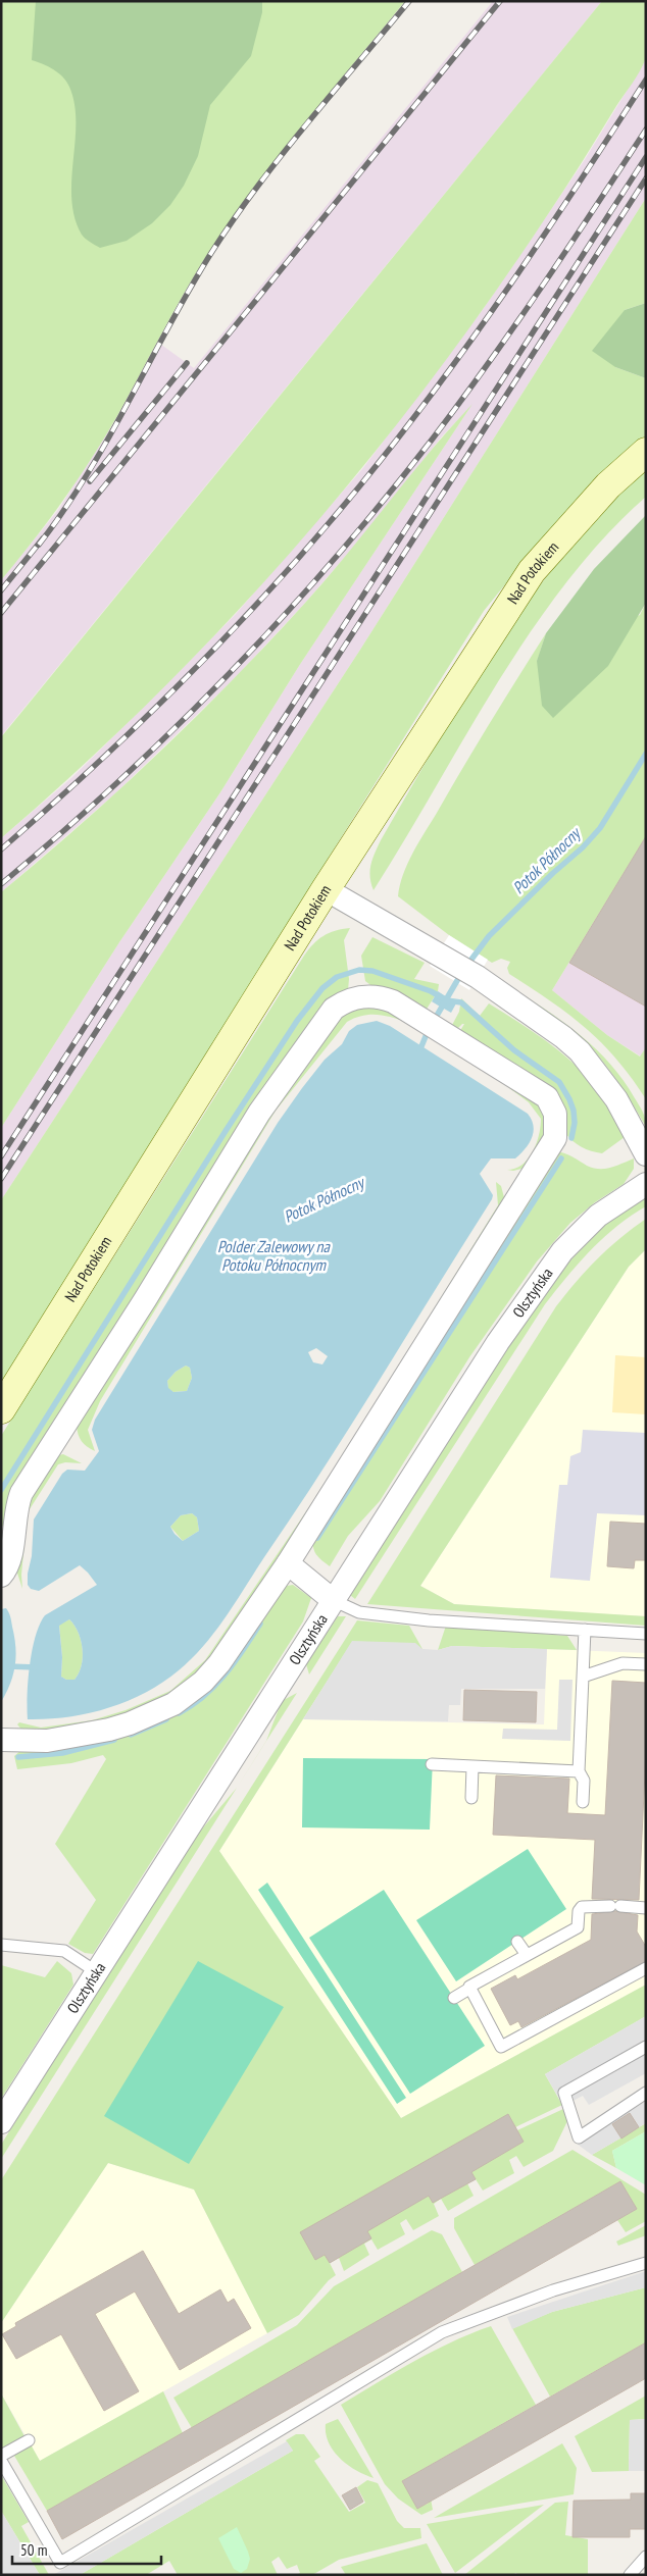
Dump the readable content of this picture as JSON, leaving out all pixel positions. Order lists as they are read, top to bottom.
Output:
{
  "streets": {
    "main road": ["Nad Potokiem"],
    "street": ["Olsztyńska"]
  },
  "water": ["Potok Północny", "Polder Zalewowy na Potoku Północnym"],
  "scale_bar": "50 m"
}
